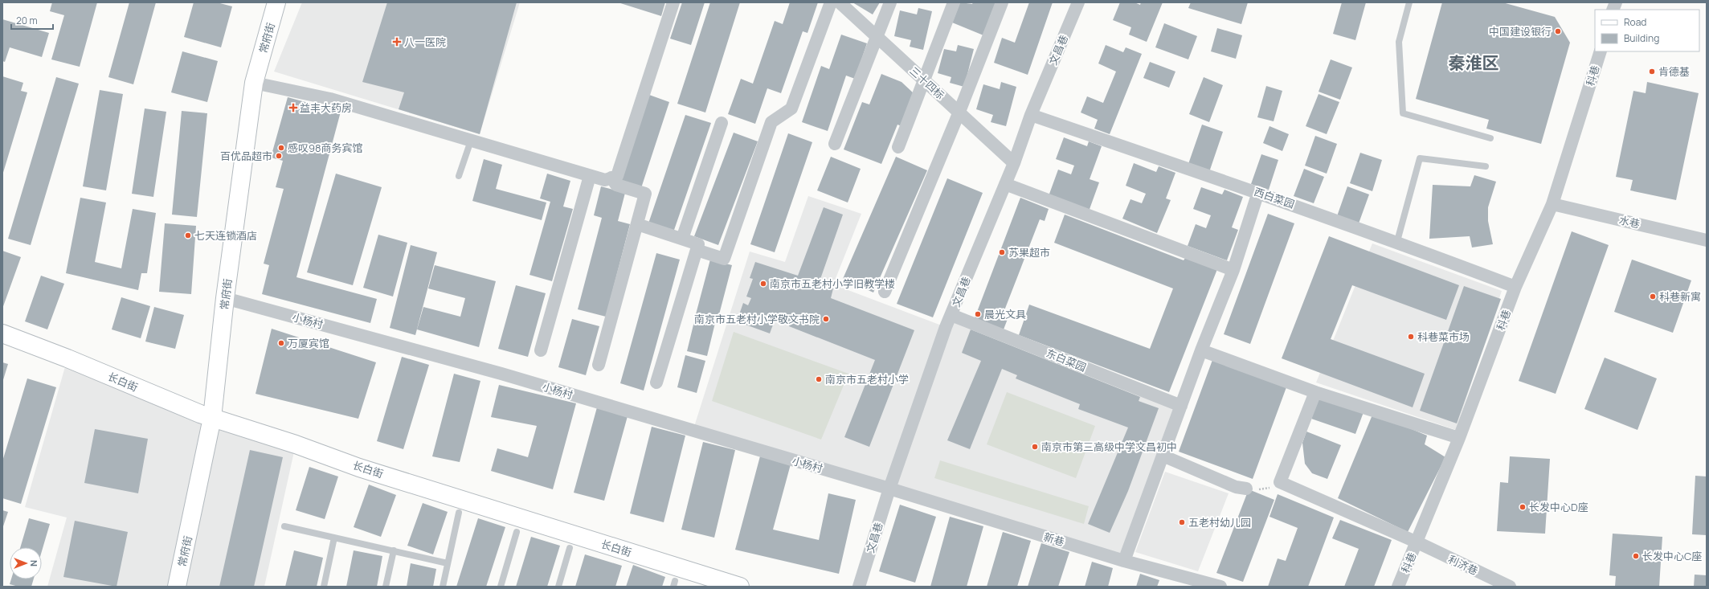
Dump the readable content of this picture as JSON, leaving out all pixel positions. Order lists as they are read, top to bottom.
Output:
{
  "streets": {
    "street": [
      "常府街",
      "文昌巷",
      "科巷",
      "三十四标",
      "西白菜园",
      "水巷",
      "小杨村",
      "东白菜园",
      "长白街",
      "新巷",
      "利济巷"
    ]
  },
  "crossings": [
    ["常府街", "小杨村"],
    ["常府街", "长白街"],
    ["文昌巷", "三十四标"],
    ["文昌巷", "西白菜园"],
    ["文昌巷", "小杨村"],
    ["文昌巷", "东白菜园"],
    ["文昌巷", "新巷"],
    ["科巷", "西白菜园"],
    ["科巷", "水巷"],
    ["科巷", "利济巷"],
    ["小杨村", "新巷"]
  ],
  "districts": ["秦淮区"],
  "places": {
    "other": [
      "中国建设银行",
      "肯德基",
      "感叹98商务宾馆",
      "百优品超市",
      "七天连锁酒店",
      "苏果超市",
      "南京市五老村小学旧教学楼",
      "科巷新寓",
      "晨光文具",
      "南京市五老村小学敬文书院",
      "科巷菜市场",
      "万厦宾馆",
      "南京市五老村小学",
      "南京市第三高级中学文昌初中",
      "长发中心D座",
      "五老村幼儿园",
      "长发中心C座"
    ],
    "health": ["八一医院", "益丰大药房"]
  },
  "legend": ["Road", "Building"],
  "scale_bar": "20 m",
  "north": "right"
}
